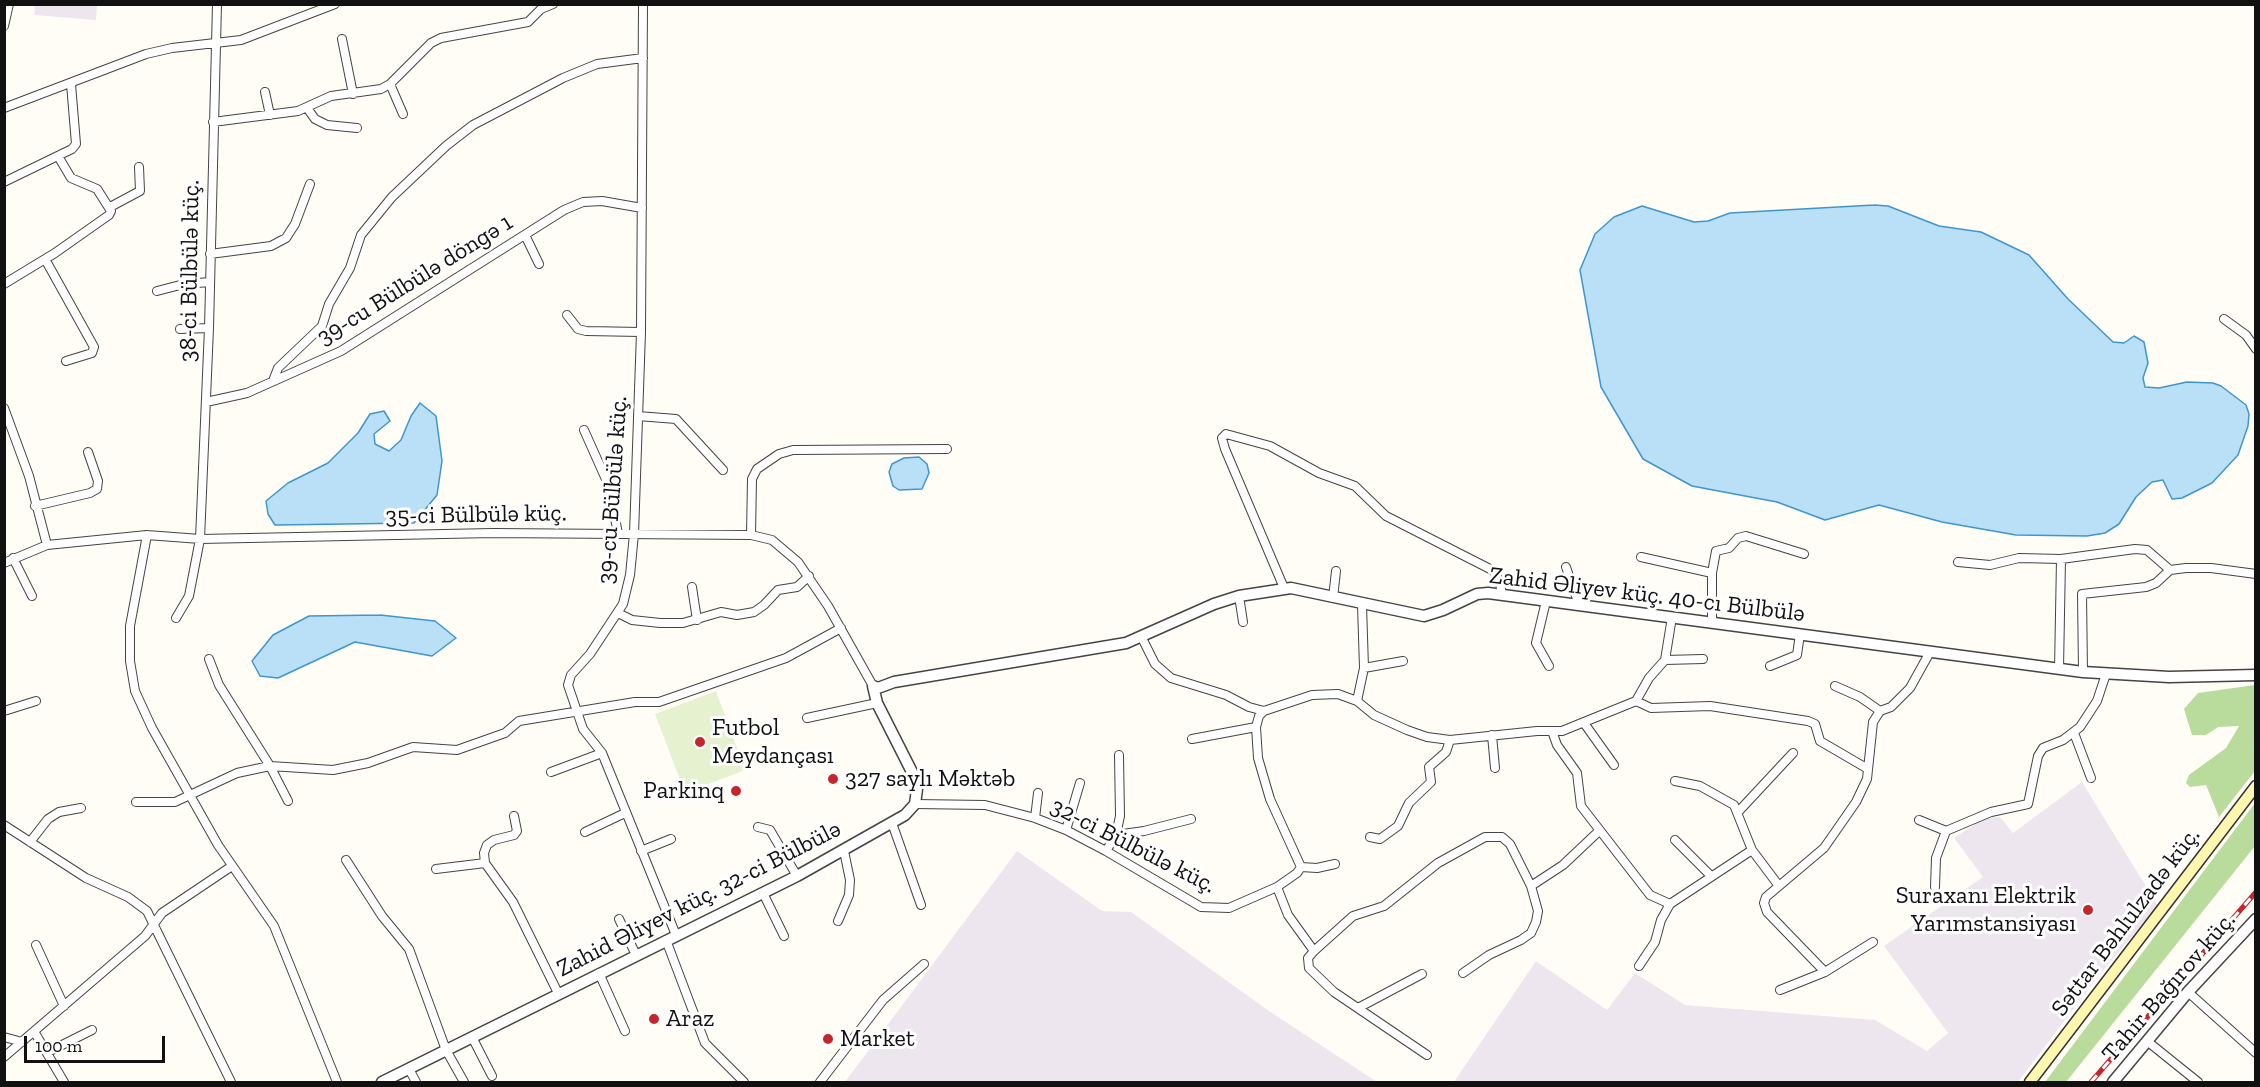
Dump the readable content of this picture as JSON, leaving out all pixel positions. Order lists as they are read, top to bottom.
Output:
{
  "streets": {
    "main road": ["Səttar Bəhlulzadə küç."],
    "street": [
      "38-ci Bülbülə küç.",
      "39-cu Bülbülə döngə 1",
      "39-cu Bülbülə küç.",
      "35-ci Bülbülə küç.",
      "Zahid Əliyev küç. 40-cı Bülbülə",
      "32-ci Bülbülə küç.",
      "Zahid Əliyev küç. 32-ci Bülbülə",
      "Tahir Bağırov küç."
    ]
  },
  "crossings": [
    ["38-ci Bülbülə küç.", "39-cu Bülbülə döngə 1"],
    ["38-ci Bülbülə küç.", "35-ci Bülbülə küç."],
    ["39-cu Bülbülə döngə 1", "39-cu Bülbülə küç."],
    ["39-cu Bülbülə küç.", "35-ci Bülbülə küç."],
    ["39-cu Bülbülə küç.", "Zahid Əliyev küç. 32-ci Bülbülə"],
    ["35-ci Bülbülə küç.", "Zahid Əliyev küç. 40-cı Bülbülə"],
    ["32-ci Bülbülə küç.", "Zahid Əliyev küç. 32-ci Bülbülə"]
  ],
  "places": [
    "Futbol Meydançası",
    "327 saylı Məktəb",
    "Parkinq",
    "Suraxanı Elektrik Yarımstansiyası",
    "Araz",
    "Market"
  ],
  "scale_bar": "100 m"
}
